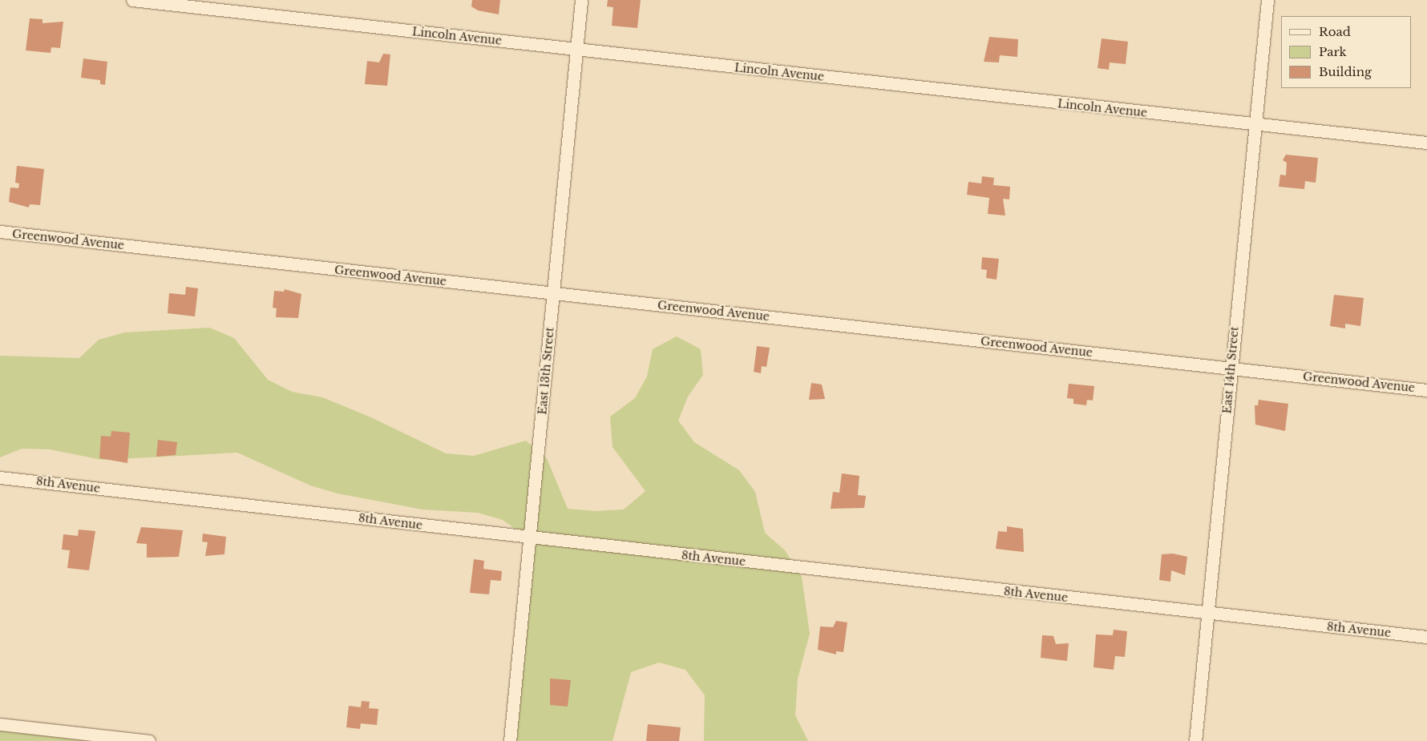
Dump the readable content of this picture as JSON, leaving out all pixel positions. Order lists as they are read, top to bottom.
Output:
{
  "streets": {
    "street": [
      "Lincoln Avenue",
      "Greenwood Avenue",
      "East 14th Street",
      "East 13th Street",
      "8th Avenue"
    ]
  },
  "crossings": [
    ["Lincoln Avenue", "East 14th Street"],
    ["Lincoln Avenue", "East 13th Street"],
    ["Greenwood Avenue", "East 14th Street"],
    ["Greenwood Avenue", "East 13th Street"],
    ["East 14th Street", "8th Avenue"],
    ["East 13th Street", "8th Avenue"]
  ],
  "legend": ["Road", "Park", "Building"]
}
